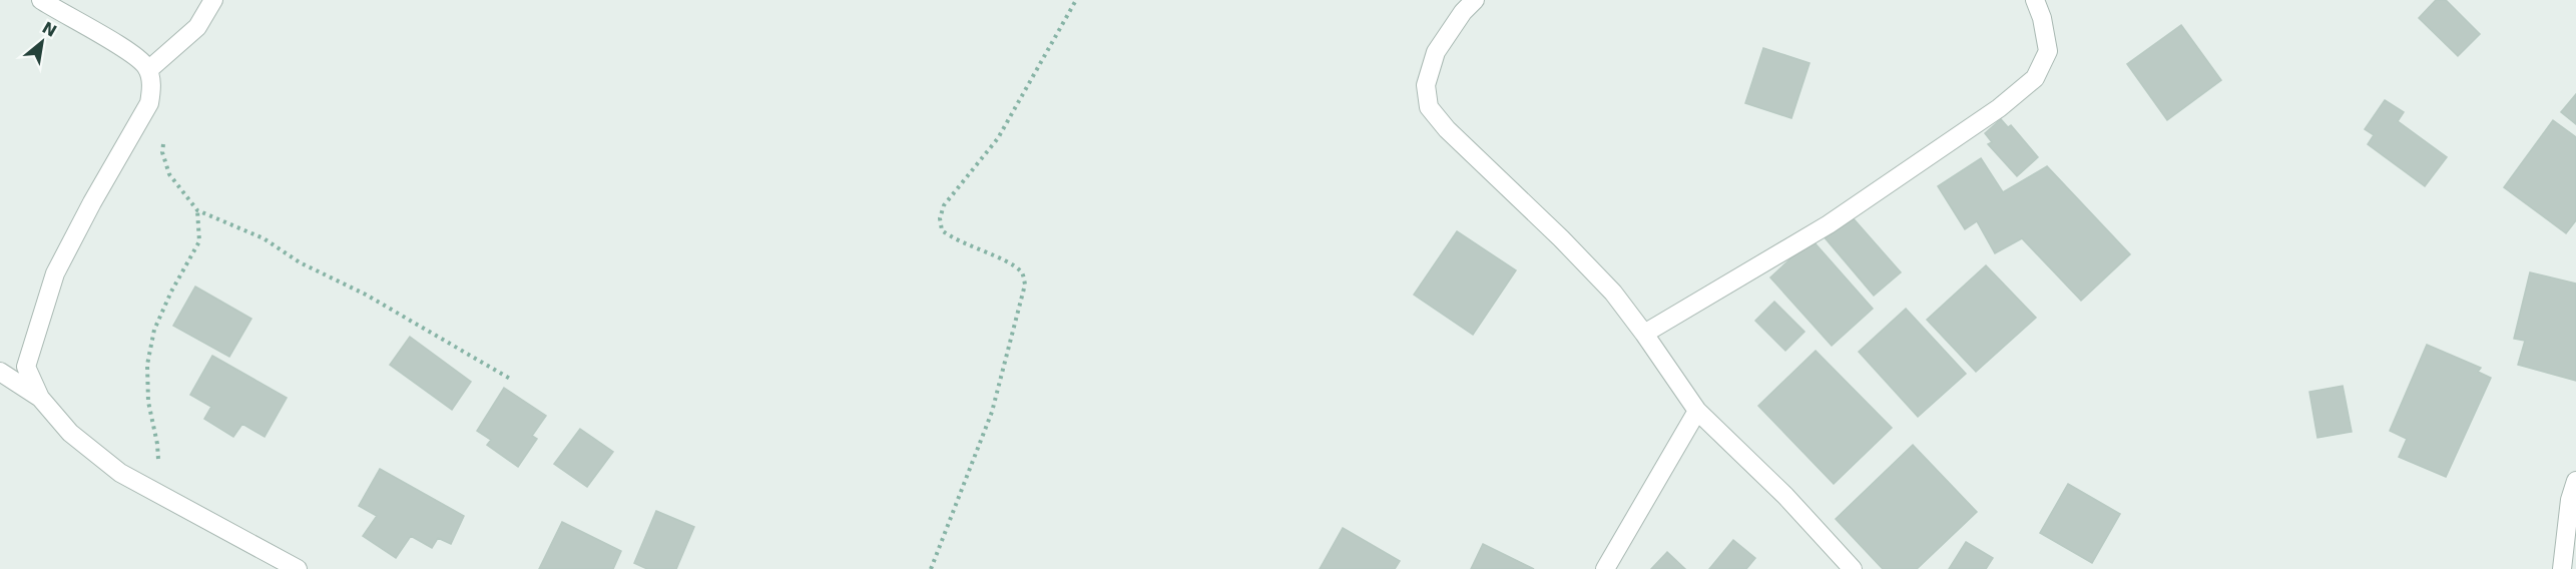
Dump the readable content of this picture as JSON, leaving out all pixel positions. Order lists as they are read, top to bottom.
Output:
{
  "north": "top right"
}
